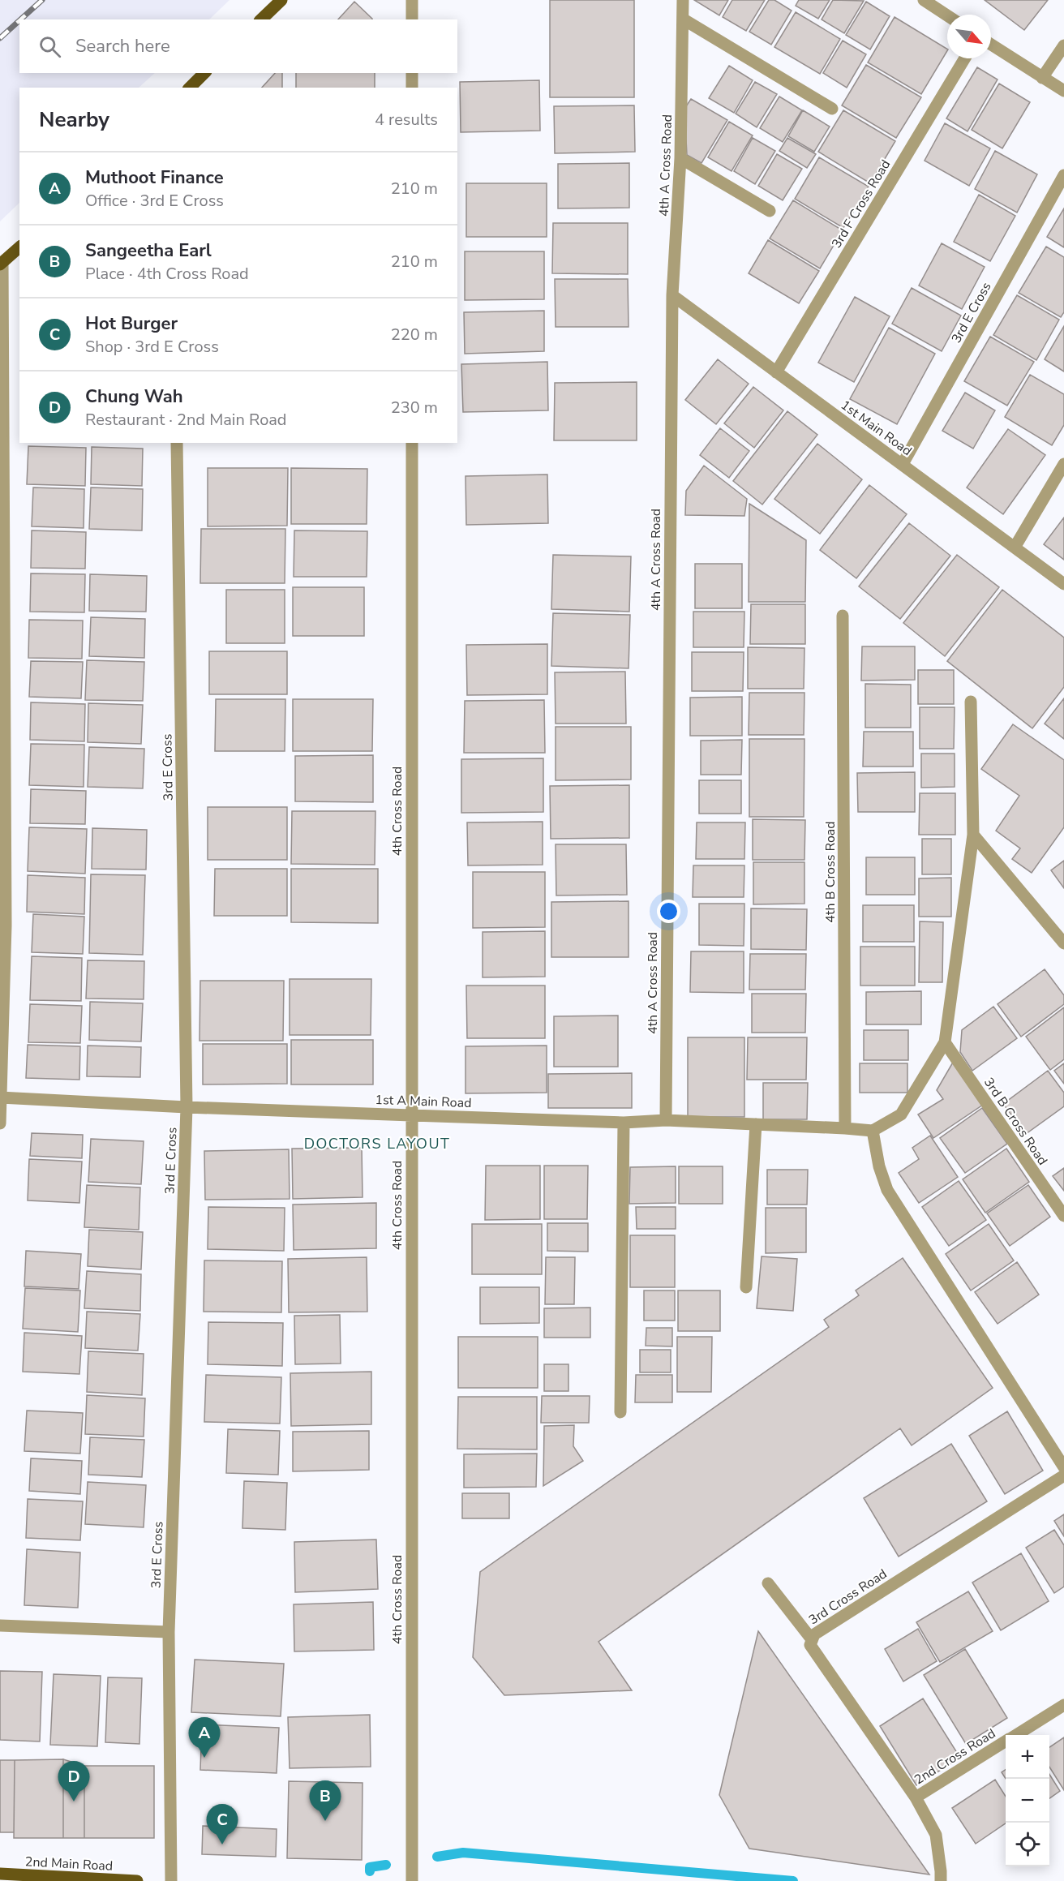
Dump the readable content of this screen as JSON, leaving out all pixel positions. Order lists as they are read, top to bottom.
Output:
{
  "streets": {
    "main road": ["2nd Main Road"],
    "street": [
      "4th A Cross Road",
      "3rd F Cross Road",
      "3rd E Cross",
      "1st Main Road",
      "4th Cross Road",
      "4th B Cross Road",
      "1st A Main Road",
      "3rd B Cross Road",
      "3rd Cross Road",
      "2nd Cross Road"
    ]
  },
  "crossings": [
    ["4th A Cross Road", "1st Main Road"],
    ["4th A Cross Road", "1st A Main Road"],
    ["3rd F Cross Road", "1st Main Road"],
    ["3rd E Cross", "1st Main Road"],
    ["3rd E Cross", "1st A Main Road"],
    ["4th Cross Road", "1st A Main Road"],
    ["4th B Cross Road", "1st A Main Road"],
    ["3rd Cross Road", "2nd Cross Road"]
  ],
  "districts": ["DOCTORS LAYOUT"],
  "north": "bottom right",
  "page": {
    "search": "Search here",
    "heading": ["Nearby", "4 results"],
    "list": [
      {
        "mark": "A",
        "name": "Muthoot Finance",
        "note": "Office · 3rd E Cross",
        "value": "210 m"
      },
      {
        "mark": "B",
        "name": "Sangeetha Earl",
        "note": "Place · 4th Cross Road",
        "value": "210 m"
      },
      {
        "mark": "C",
        "name": "Hot Burger",
        "note": "Shop · 3rd E Cross",
        "value": "220 m"
      },
      {
        "mark": "D",
        "name": "Chung Wah",
        "note": "Restaurant · 2nd Main Road",
        "value": "230 m"
      }
    ],
    "pins": [
      "A",
      "D",
      "B",
      "C"
    ],
    "map_buttons": ["+", "−"]
  }
}
